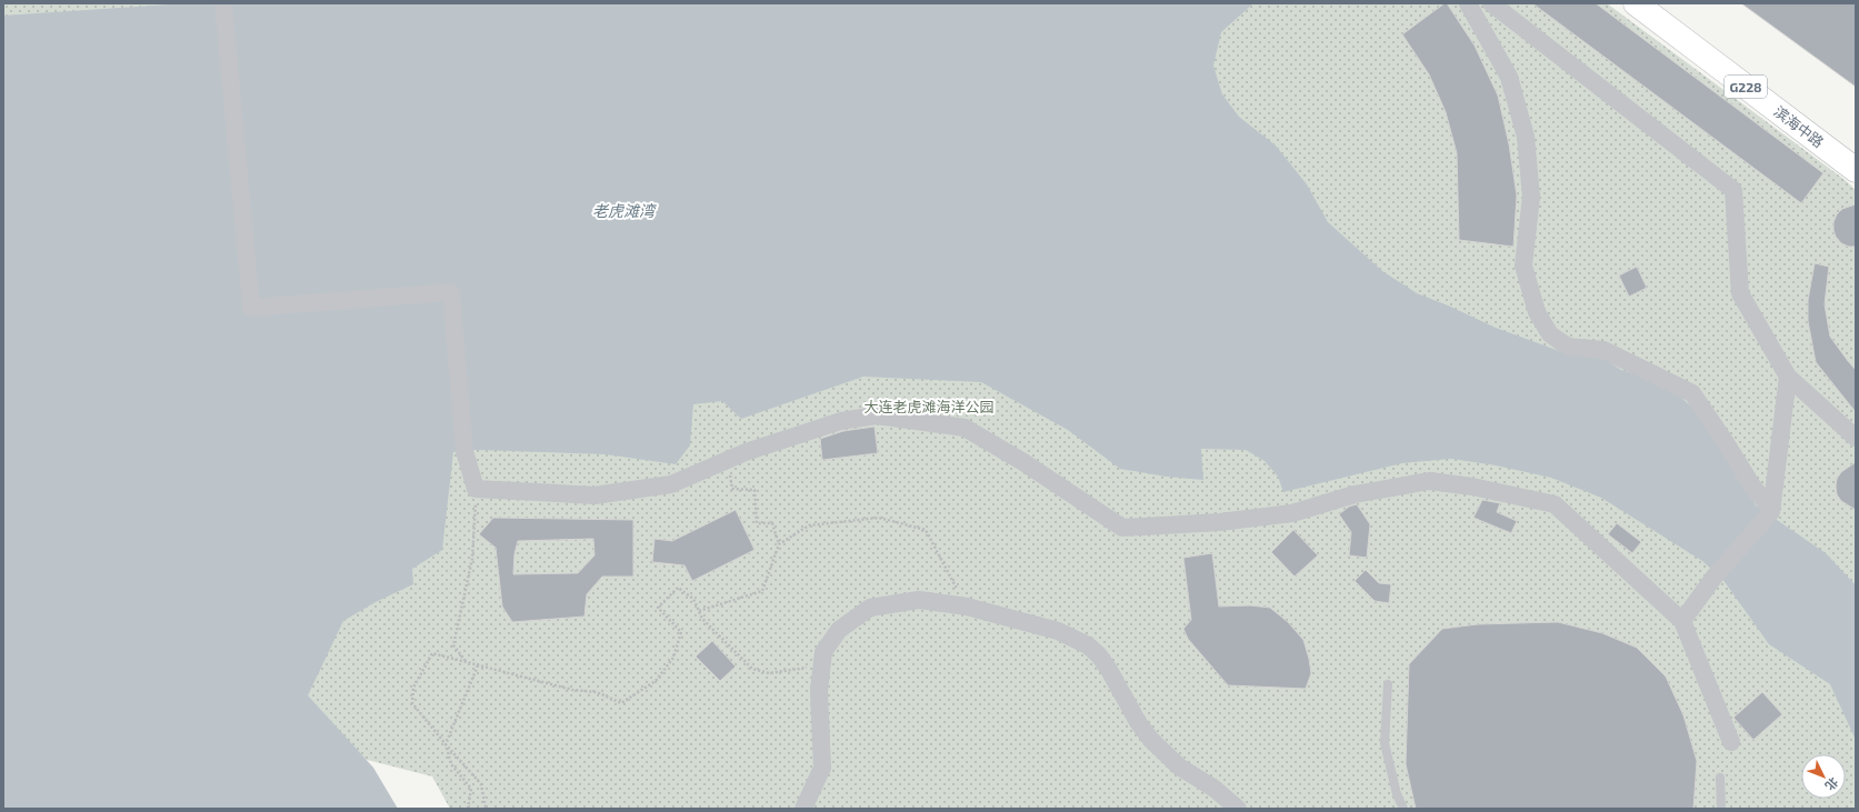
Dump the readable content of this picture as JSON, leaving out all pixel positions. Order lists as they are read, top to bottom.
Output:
{
  "streets": {
    "highway": ["G228", "滨海中路"]
  },
  "water": ["老虎滩湾"],
  "parks": ["大连老虎滩海洋公园"],
  "north": "bottom right"
}
